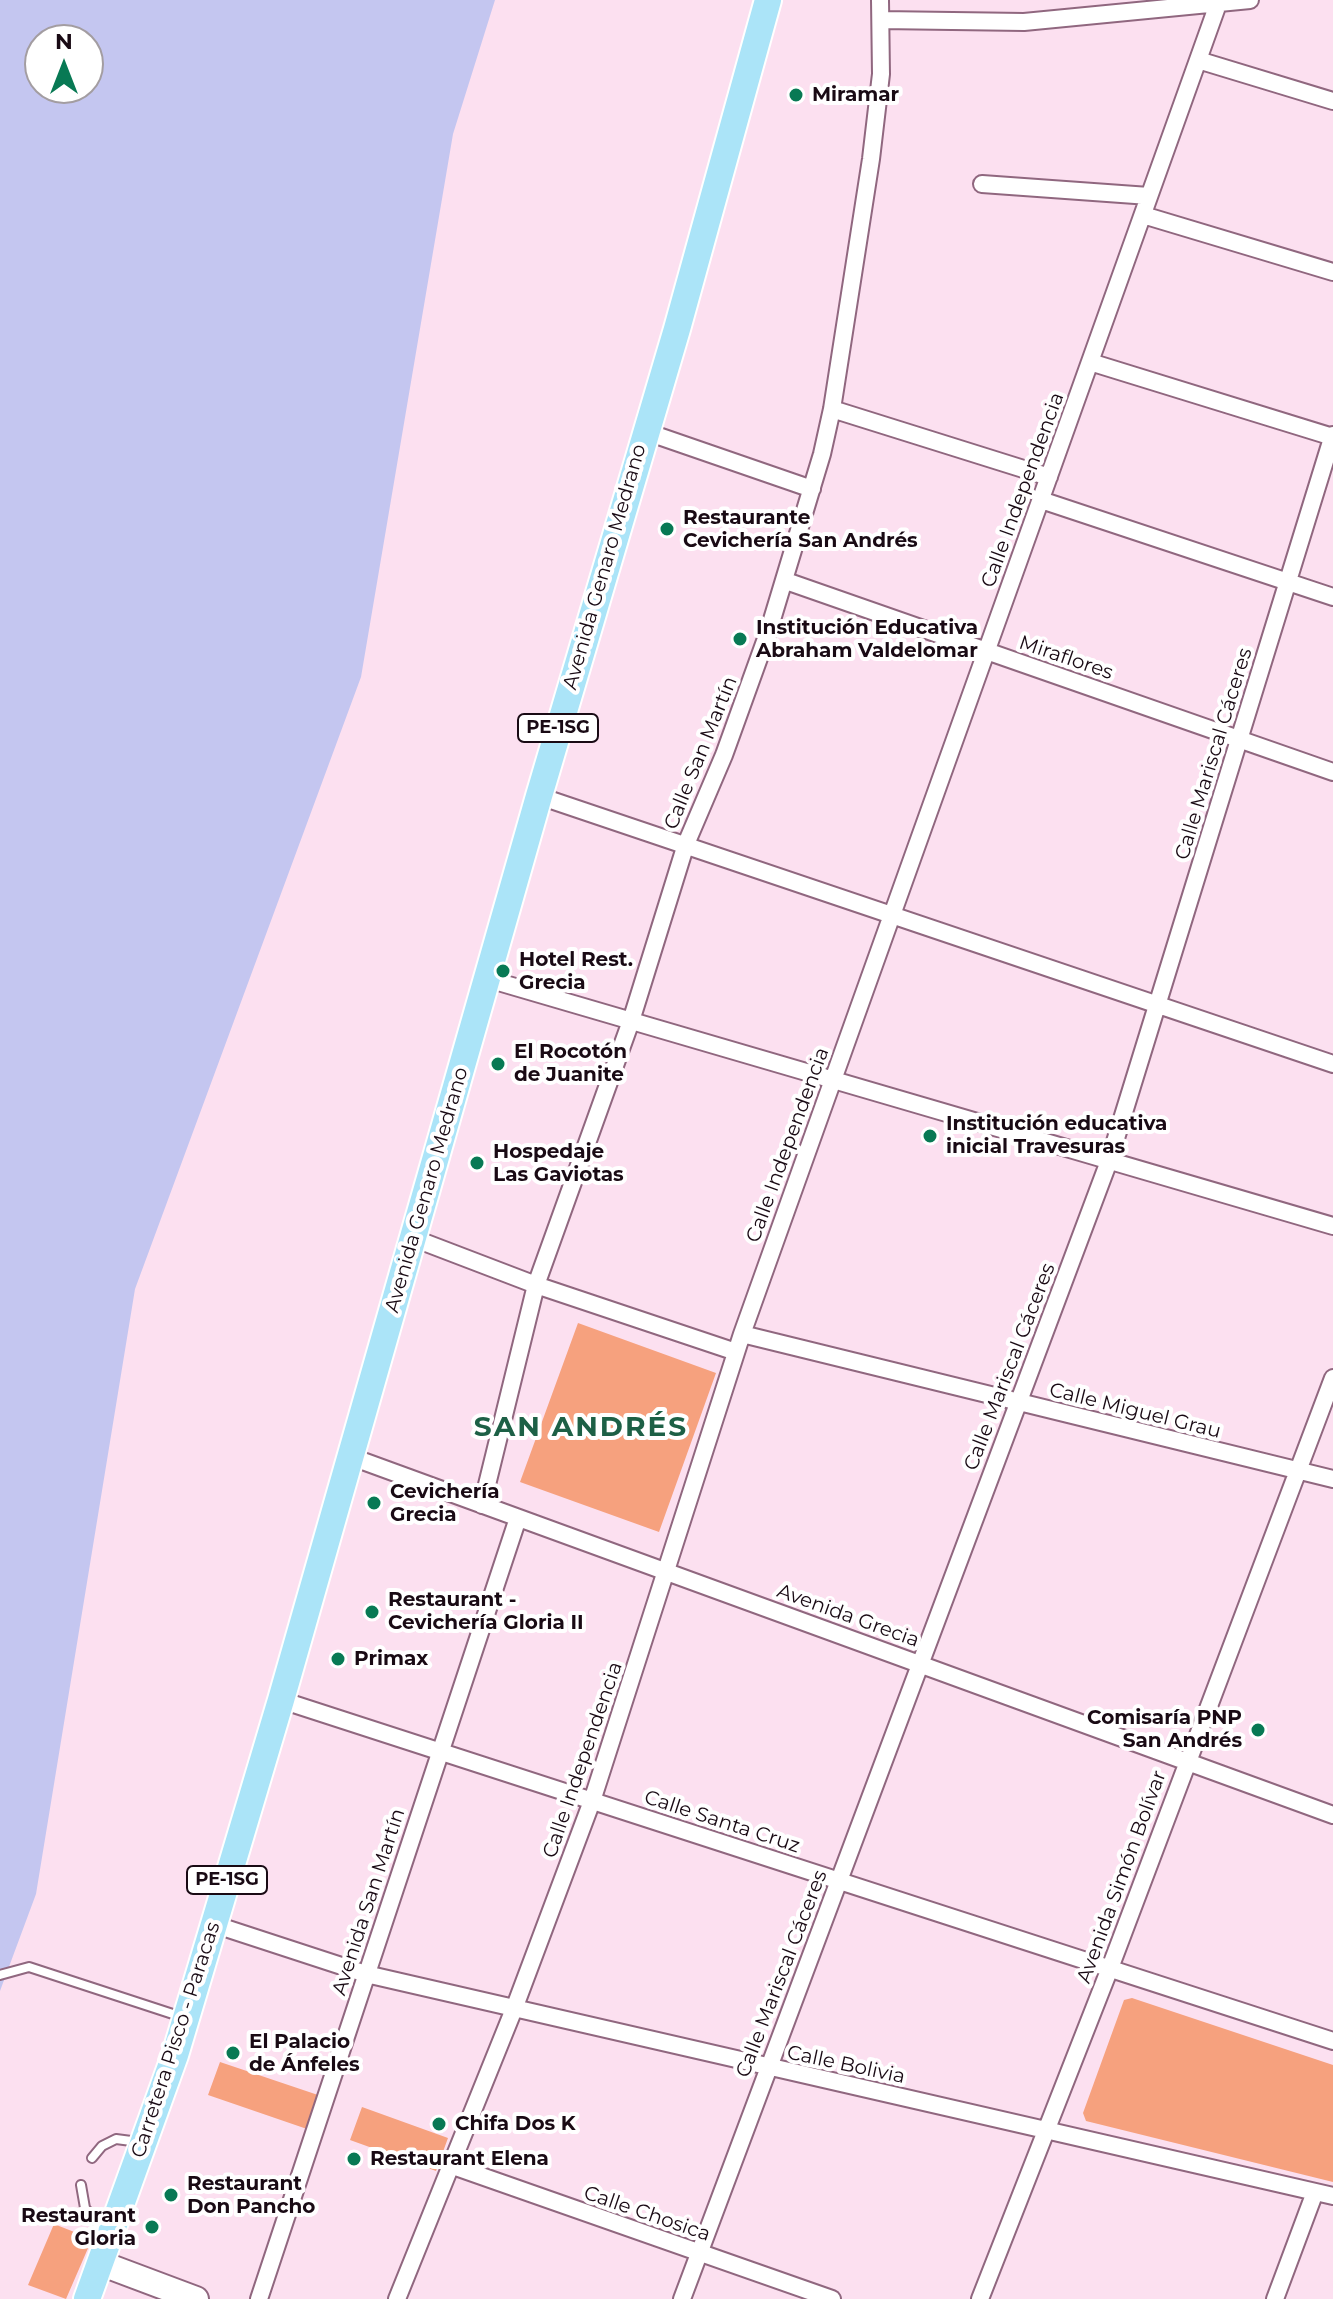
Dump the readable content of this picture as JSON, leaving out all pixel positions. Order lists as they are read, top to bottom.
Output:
{
  "streets": {
    "main road": ["Avenida Genaro Medrano", "PE-1SG", "Carretera Pisco - Paracas"],
    "street": [
      "Calle Independencia",
      "Miraflores",
      "Calle San Martín",
      "Calle Mariscal Cáceres",
      "Calle Miguel Grau",
      "Avenida Grecia",
      "Calle Santa Cruz",
      "Avenida Simón Bolívar",
      "Avenida San Martín",
      "Calle Bolivia",
      "Calle Chosica"
    ]
  },
  "crossings": [
    ["Calle Independencia", "Miraflores"],
    ["Calle Independencia", "Calle Miguel Grau"],
    ["Calle Independencia", "Avenida Grecia"],
    ["Calle Independencia", "Calle Santa Cruz"],
    ["Calle Independencia", "Calle Bolivia"],
    ["Calle Independencia", "Calle Chosica"],
    ["Avenida Genaro Medrano", "Avenida Grecia"],
    ["Avenida Genaro Medrano", "Carretera Pisco - Paracas"],
    ["Miraflores", "Calle San Martín"],
    ["Miraflores", "Calle Mariscal Cáceres"],
    ["Calle San Martín", "Avenida Grecia"],
    ["Calle Mariscal Cáceres", "Calle Miguel Grau"],
    ["Calle Mariscal Cáceres", "Avenida Grecia"],
    ["Calle Mariscal Cáceres", "Calle Santa Cruz"],
    ["Calle Mariscal Cáceres", "Calle Bolivia"],
    ["Calle Mariscal Cáceres", "Calle Chosica"],
    ["Calle Miguel Grau", "Avenida Simón Bolívar"],
    ["Avenida Grecia", "Avenida Simón Bolívar"],
    ["Avenida Grecia", "Avenida San Martín"],
    ["Avenida Grecia", "Carretera Pisco - Paracas"],
    ["Calle Santa Cruz", "Avenida Simón Bolívar"],
    ["Calle Santa Cruz", "Avenida San Martín"],
    ["Calle Santa Cruz", "Carretera Pisco - Paracas"],
    ["Avenida Simón Bolívar", "Calle Bolivia"],
    ["Avenida San Martín", "Calle Bolivia"],
    ["Carretera Pisco - Paracas", "Calle Bolivia"]
  ],
  "districts": ["SAN ANDRÉS"],
  "places": [
    "Miramar",
    "Restaurante Cevichería San Andrés",
    "Institución Educativa Abraham Valdelomar",
    "Hotel Rest. Grecia",
    "El Rocotón de Juanite",
    "Institución educativa inicial Travesuras",
    "Hospedaje Las Gaviotas",
    "Cevichería Grecia",
    "Restaurant - Cevichería Gloria II",
    "Primax",
    "Comisaría PNP San Andrés",
    "El Palacio de Ánfeles",
    "Chifa Dos K",
    "Restaurant Elena",
    "Restaurant Don Pancho",
    "Restaurant Gloria"
  ],
  "north": "top"
}
